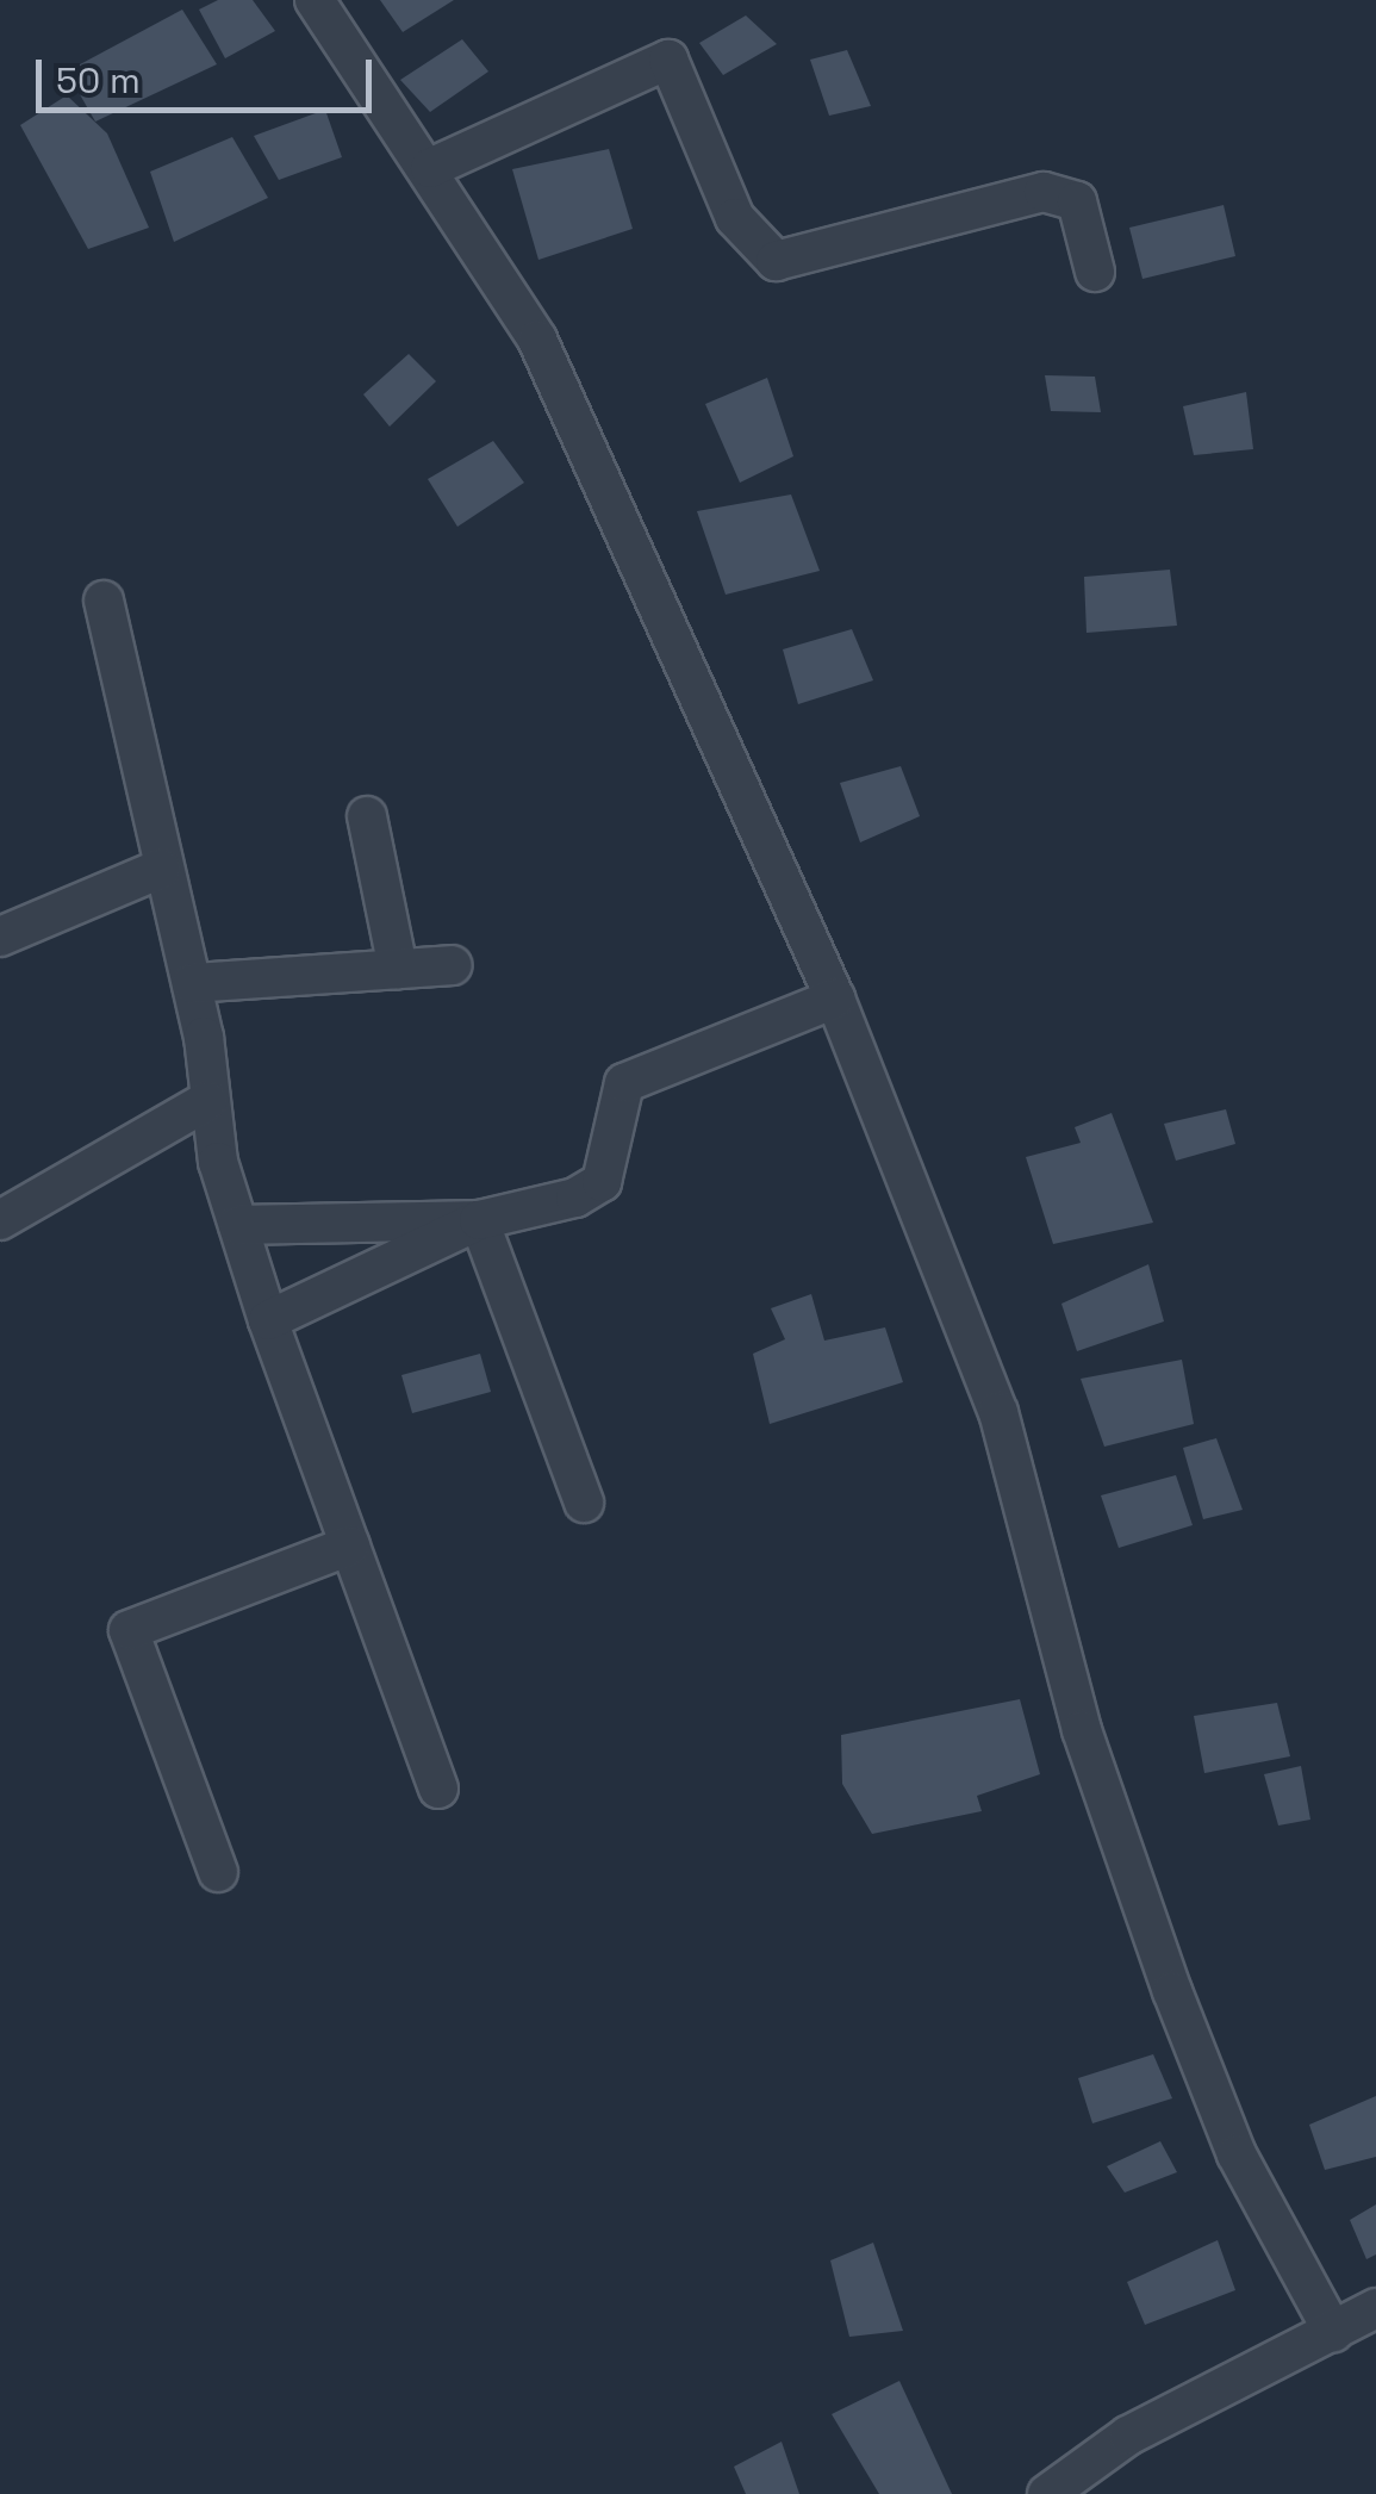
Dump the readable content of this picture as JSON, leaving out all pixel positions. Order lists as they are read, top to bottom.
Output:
{
  "scale_bar": "50 m"
}
